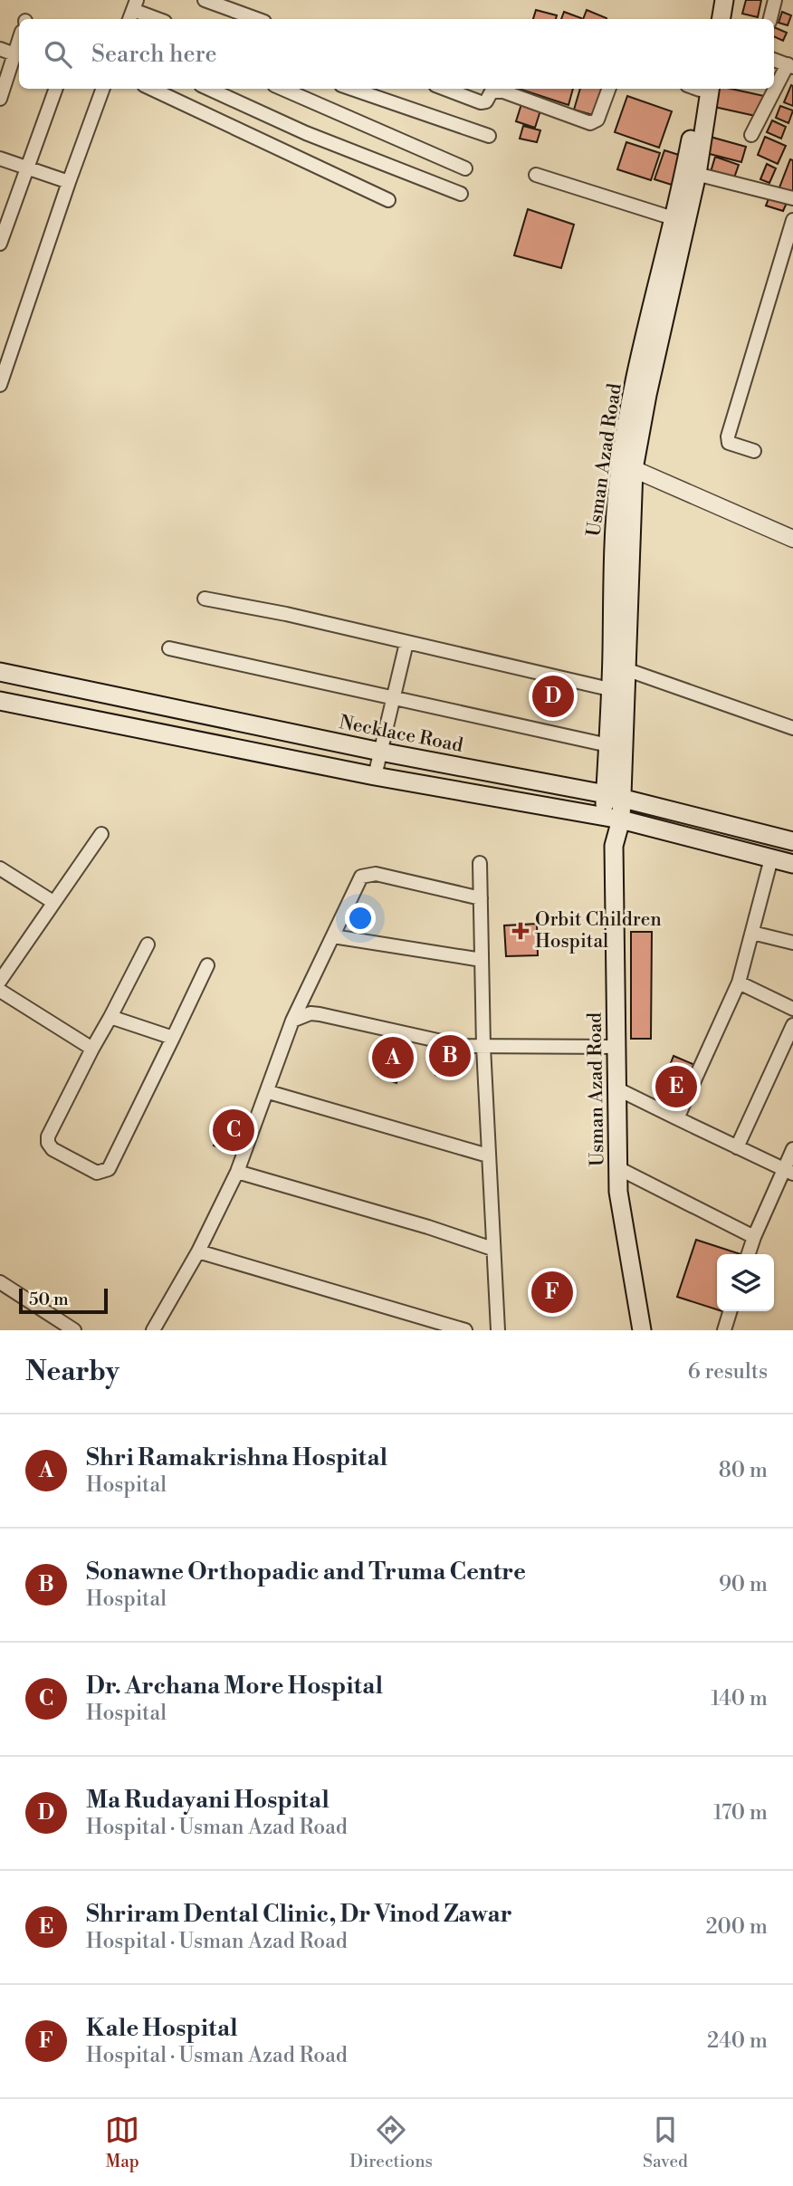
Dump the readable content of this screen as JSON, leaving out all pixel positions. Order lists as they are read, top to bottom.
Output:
{
  "streets": {
    "main road": ["Usman Azad Road", "Necklace Road"]
  },
  "crossings": [
    ["Usman Azad Road", "Necklace Road"]
  ],
  "places": {
    "health": ["Orbit Children Hospital"]
  },
  "scale_bar": "50 m",
  "page": {
    "search": "Search here",
    "pins": [
      "D",
      "B",
      "A",
      "E",
      "C",
      "F"
    ],
    "scale": "50 m",
    "heading": ["Nearby", "6 results"],
    "list": [
      {
        "mark": "A",
        "name": "Shri Ramakrishna Hospital",
        "note": "Hospital",
        "value": "80 m"
      },
      {
        "mark": "B",
        "name": "Sonawne Orthopadic and Truma Centre",
        "note": "Hospital",
        "value": "90 m"
      },
      {
        "mark": "C",
        "name": "Dr. Archana More Hospital",
        "note": "Hospital",
        "value": "140 m"
      },
      {
        "mark": "D",
        "name": "Ma Rudayani Hospital",
        "note": "Hospital · Usman Azad Road",
        "value": "170 m"
      },
      {
        "mark": "E",
        "name": "Shriram Dental Clinic, Dr Vinod Zawar",
        "note": "Hospital · Usman Azad Road",
        "value": "200 m"
      },
      {
        "mark": "F",
        "name": "Kale Hospital",
        "note": "Hospital · Usman Azad Road",
        "value": "240 m"
      }
    ],
    "nav": ["Map", "Directions", "Saved"]
  }
}
